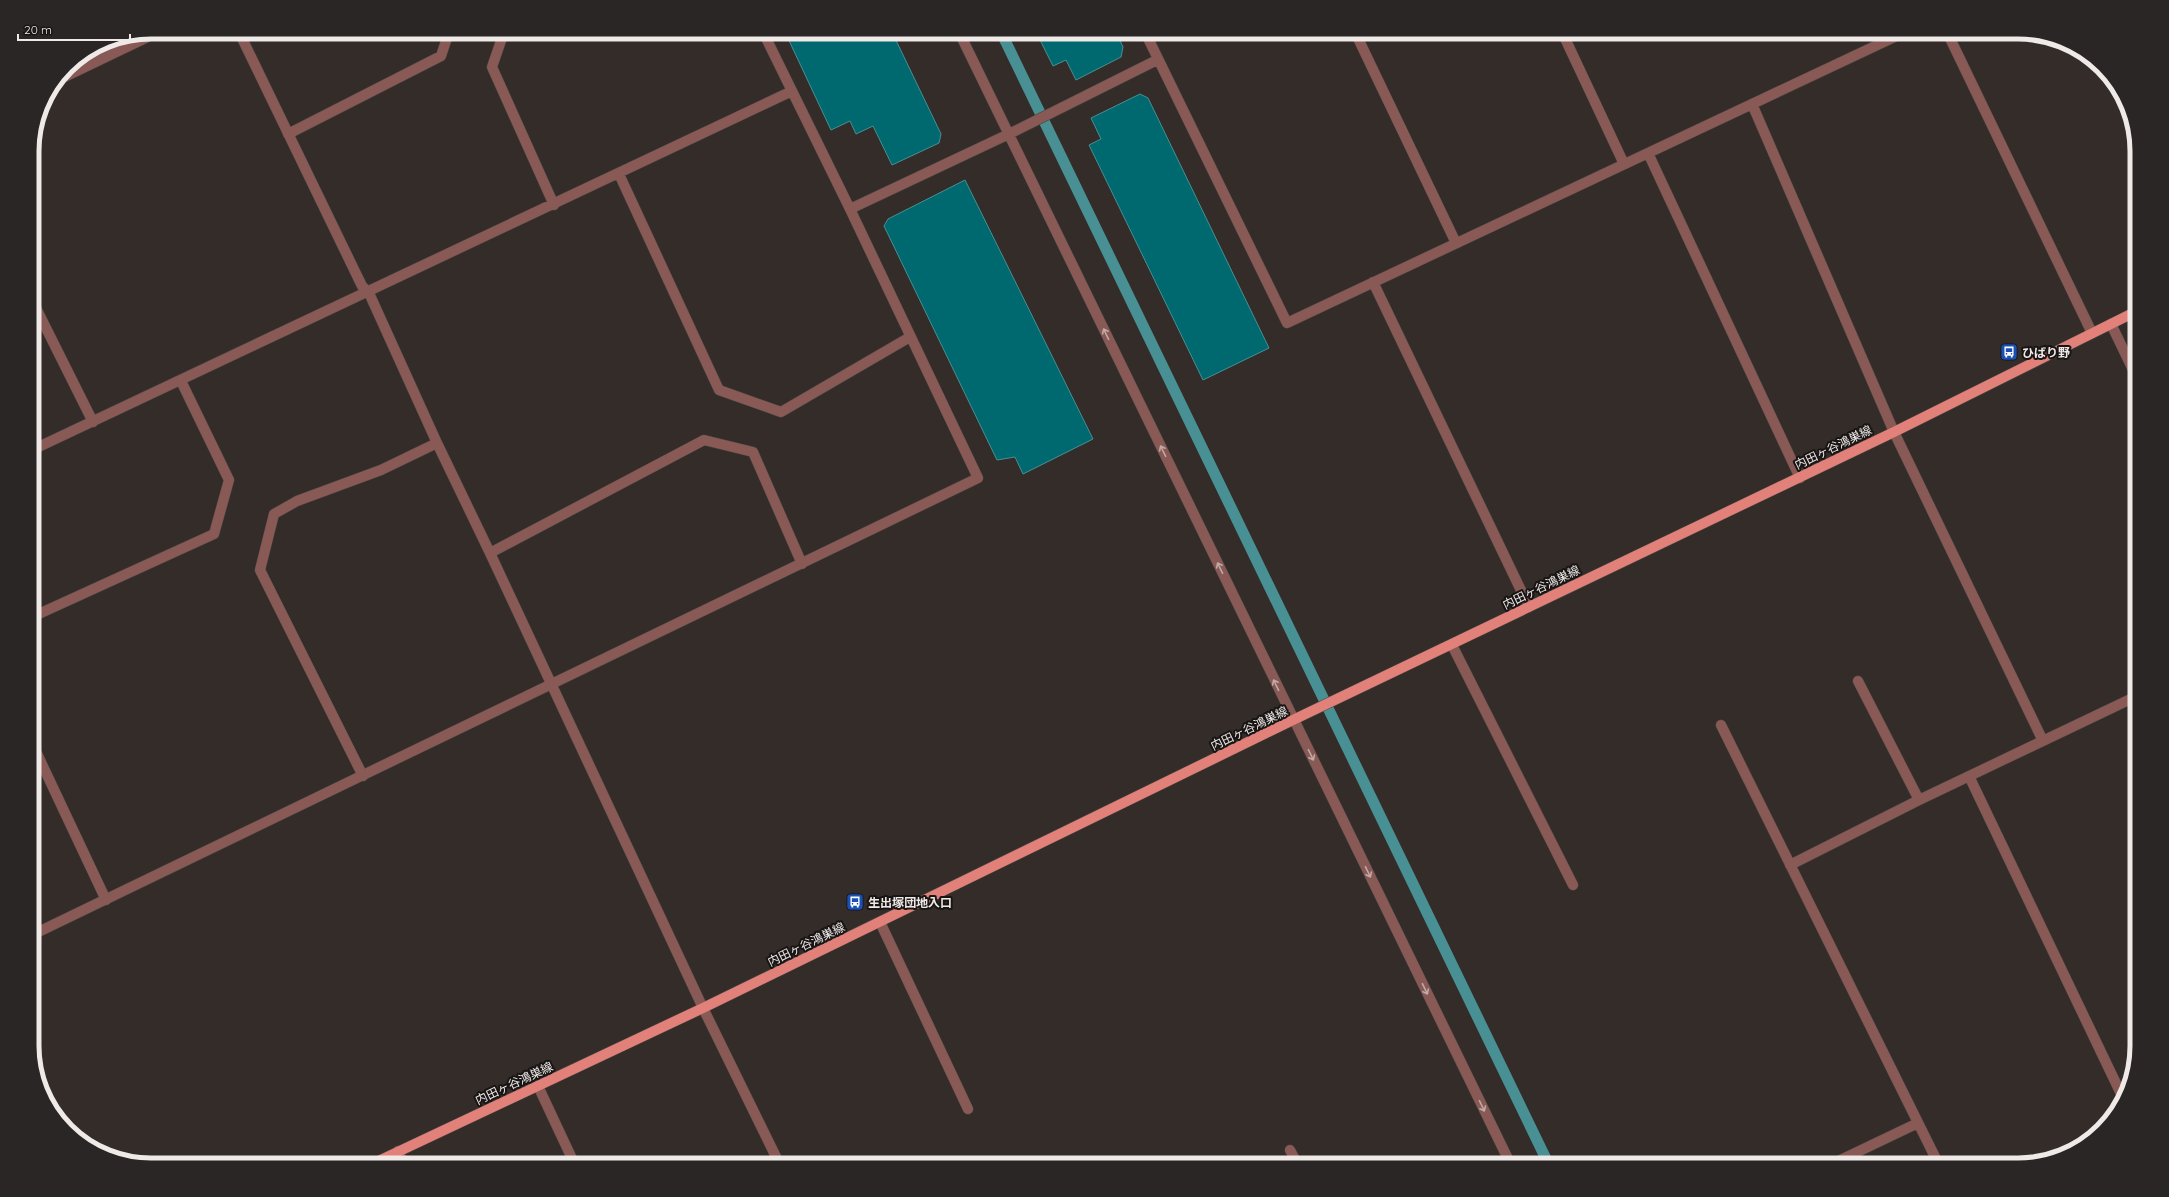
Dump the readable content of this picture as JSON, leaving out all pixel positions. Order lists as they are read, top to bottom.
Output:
{
  "streets": {
    "main road": ["内田ヶ谷鴻巣線"]
  },
  "places": {
    "bus stop": ["ひばり野", "生出塚団地入口"]
  },
  "scale_bar": "20 m"
}
